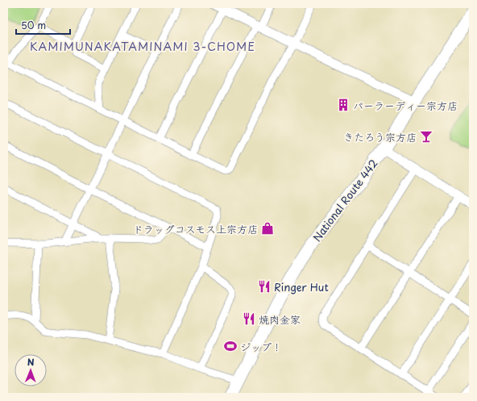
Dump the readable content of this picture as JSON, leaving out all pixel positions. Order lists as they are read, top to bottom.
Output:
{
  "streets": {
    "highway": ["National Route 442"]
  },
  "districts": ["KAMIMUNAKATAMINAMI 3-CHOME"],
  "places": {
    "building": ["パーラーディー宗方店"],
    "bar": ["きたろう宗方店"],
    "shop": ["ドラッグコスモス上宗方店"],
    "restaurant": ["Ringer Hut", "焼肉金家"],
    "sports": ["ジップ！"]
  },
  "scale_bar": "50 m",
  "north": "top"
}
